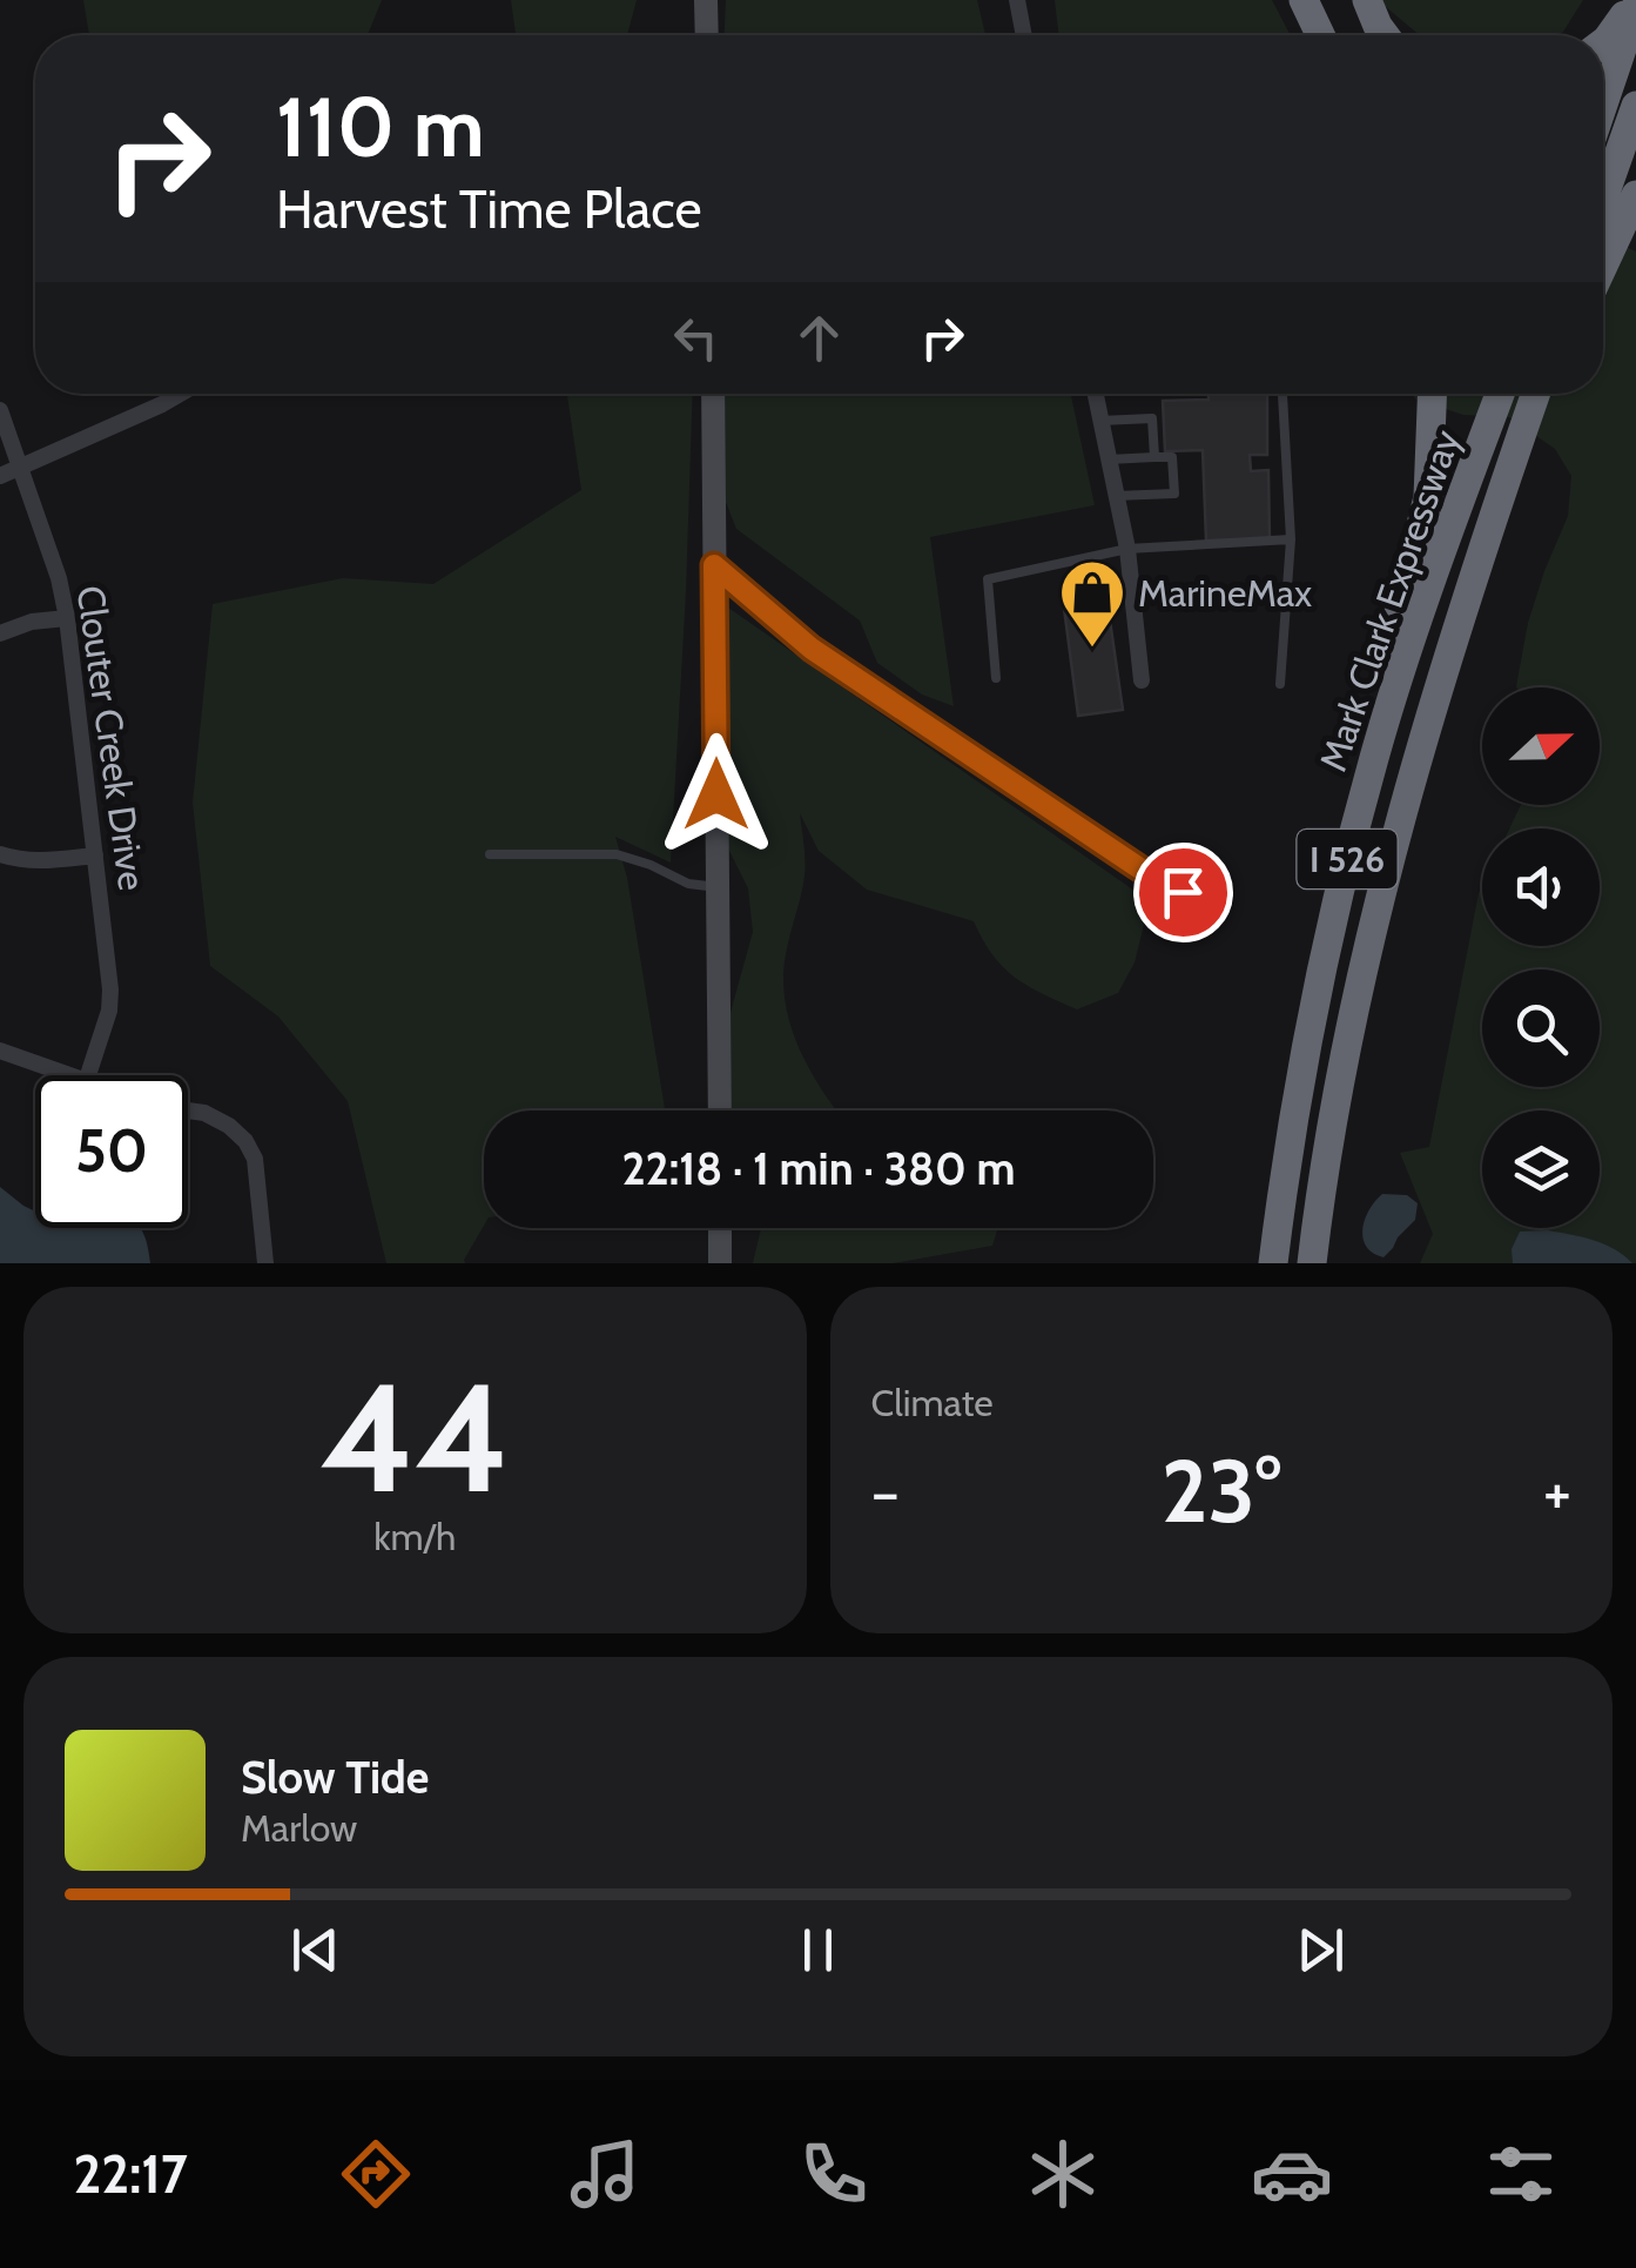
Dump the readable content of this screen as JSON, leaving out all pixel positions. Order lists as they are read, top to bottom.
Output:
{
  "streets": {
    "highway": ["Mark Clark Expressway", "I 526"],
    "street": ["Clouter Creek Drive"]
  },
  "places": {
    "shop": ["MarineMax"]
  },
  "north": "right",
  "page": {
    "turn": ["110 m", "Harvest Time Place"],
    "limit": "50",
    "trip": "22:18 · 1 min · 380 m",
    "tile": [
      ["44", "km/h"],
      "Climate"
    ],
    "heat": ["−", "23°", "+"],
    "song": ["Slow Tide", "Marlow"],
    "tabs": "22:17"
  }
}
